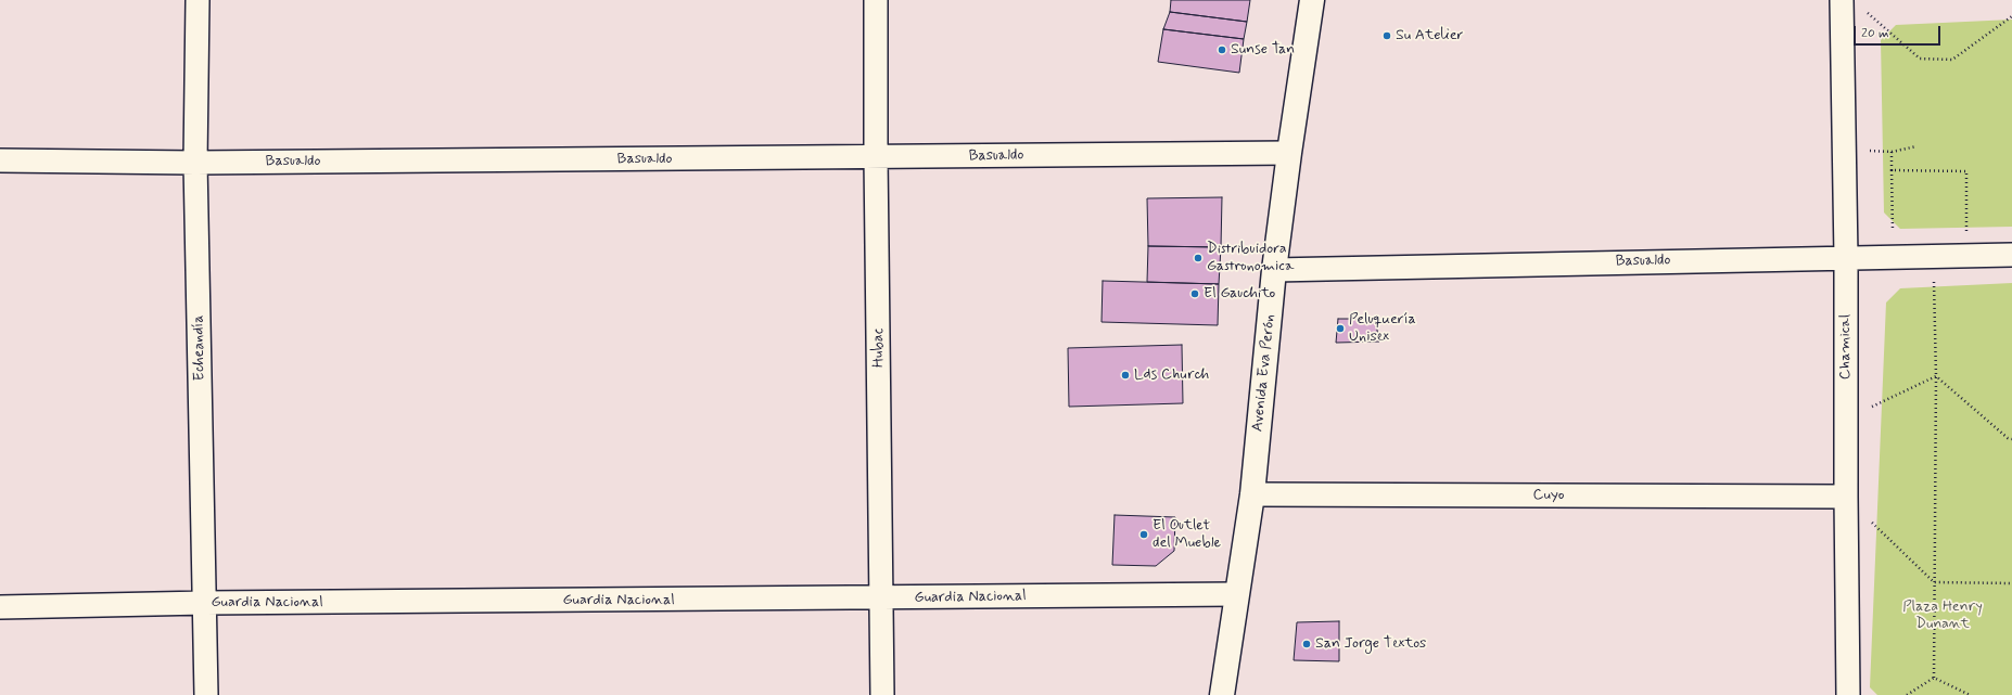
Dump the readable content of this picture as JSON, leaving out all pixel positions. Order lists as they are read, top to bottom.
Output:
{
  "streets": {
    "main road": ["Avenida Eva Perón"],
    "street": [
      "Basualdo",
      "Chamical",
      "Echeandía",
      "Hubac",
      "Cuyo",
      "Guardia Nacional"
    ]
  },
  "crossings": [
    ["Basualdo", "Chamical"],
    ["Basualdo", "Echeandía"],
    ["Basualdo", "Hubac"],
    ["Basualdo", "Avenida Eva Perón"],
    ["Chamical", "Cuyo"],
    ["Echeandía", "Guardia Nacional"],
    ["Hubac", "Guardia Nacional"],
    ["Avenida Eva Perón", "Cuyo"],
    ["Avenida Eva Perón", "Guardia Nacional"]
  ],
  "parks": ["Plaza Henry Dunant"],
  "places": [
    "Su Atelier",
    "Sunse Tan",
    "Distribuidora Gastronomica",
    "El Gauchito",
    "Peluquería Unisex",
    "Lds Church",
    "El Outlet del Mueble",
    "San Jorge Textos"
  ],
  "scale_bar": "20 m"
}
